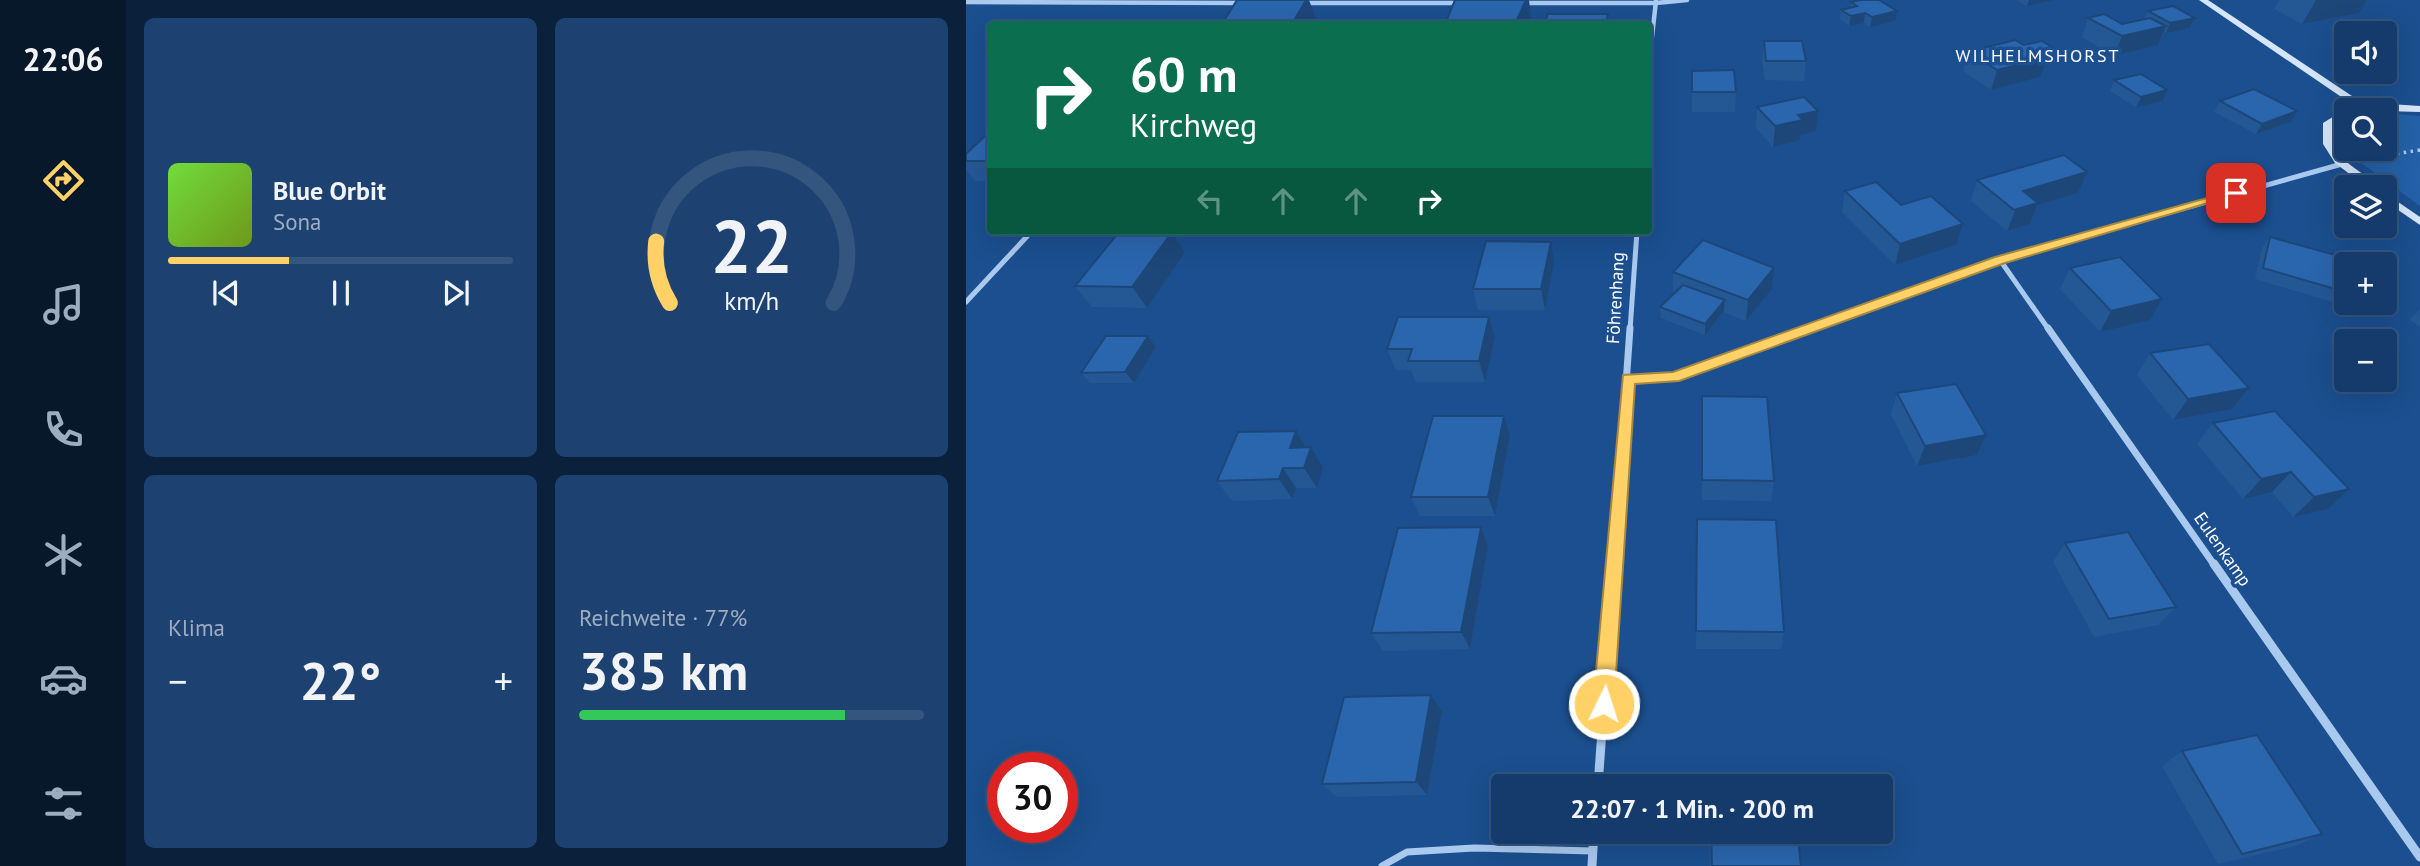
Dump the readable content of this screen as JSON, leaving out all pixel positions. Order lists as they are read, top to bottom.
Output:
{
  "streets": {
    "street": ["Föhrenhang", "Eulenkamp"]
  },
  "districts": ["WILHELMSHORST"],
  "page": {
    "tabs": "22:06",
    "map_buttons": ["+", "−"],
    "turn": ["60 m", "Kirchweg"],
    "song": ["Blue Orbit", "Sona"],
    "tile": [
      "Klima",
      ["Reichweite · 77%", "385 km"]
    ],
    "heat": ["−", "22°", "+"],
    "limit": "30",
    "trip": "22:07 · 1 Min. · 200 m",
    "gauge": ["22", "km/h"]
  }
}
